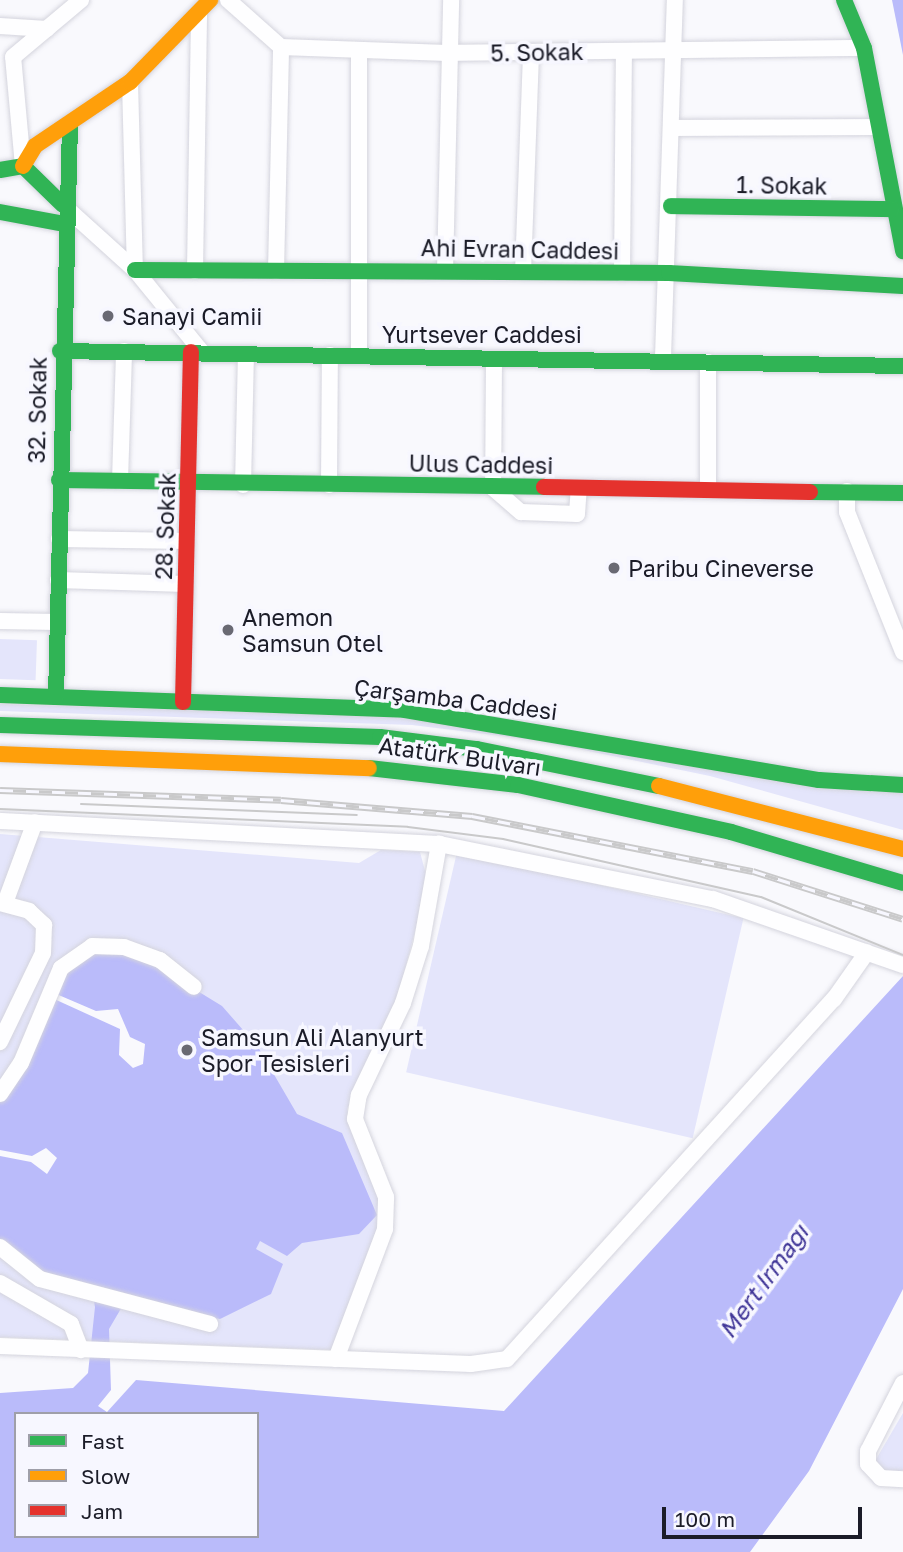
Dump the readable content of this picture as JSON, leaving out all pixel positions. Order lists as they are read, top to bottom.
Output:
{
  "streets": {
    "street": [
      "5. Sokak",
      "1. Sokak",
      "Ahi Evran Caddesi",
      "Yurtsever Caddesi",
      "32. Sokak",
      "Ulus Caddesi",
      "28. Sokak",
      "Çarşamba Caddesi",
      "Atatürk Bulvarı"
    ]
  },
  "crossings": [
    ["Yurtsever Caddesi", "32. Sokak"],
    ["Yurtsever Caddesi", "28. Sokak"],
    ["32. Sokak", "Ulus Caddesi"],
    ["32. Sokak", "Çarşamba Caddesi"],
    ["Ulus Caddesi", "28. Sokak"],
    ["28. Sokak", "Çarşamba Caddesi"]
  ],
  "water": ["Mert Irmağı"],
  "places": [
    "Sanayi Camii",
    "Paribu Cineverse",
    "Anemon Samsun Otel",
    "Samsun Ali Alanyurt Spor Tesisleri"
  ],
  "legend": ["Fast", "Slow", "Jam"],
  "scale_bar": "100 m"
}
